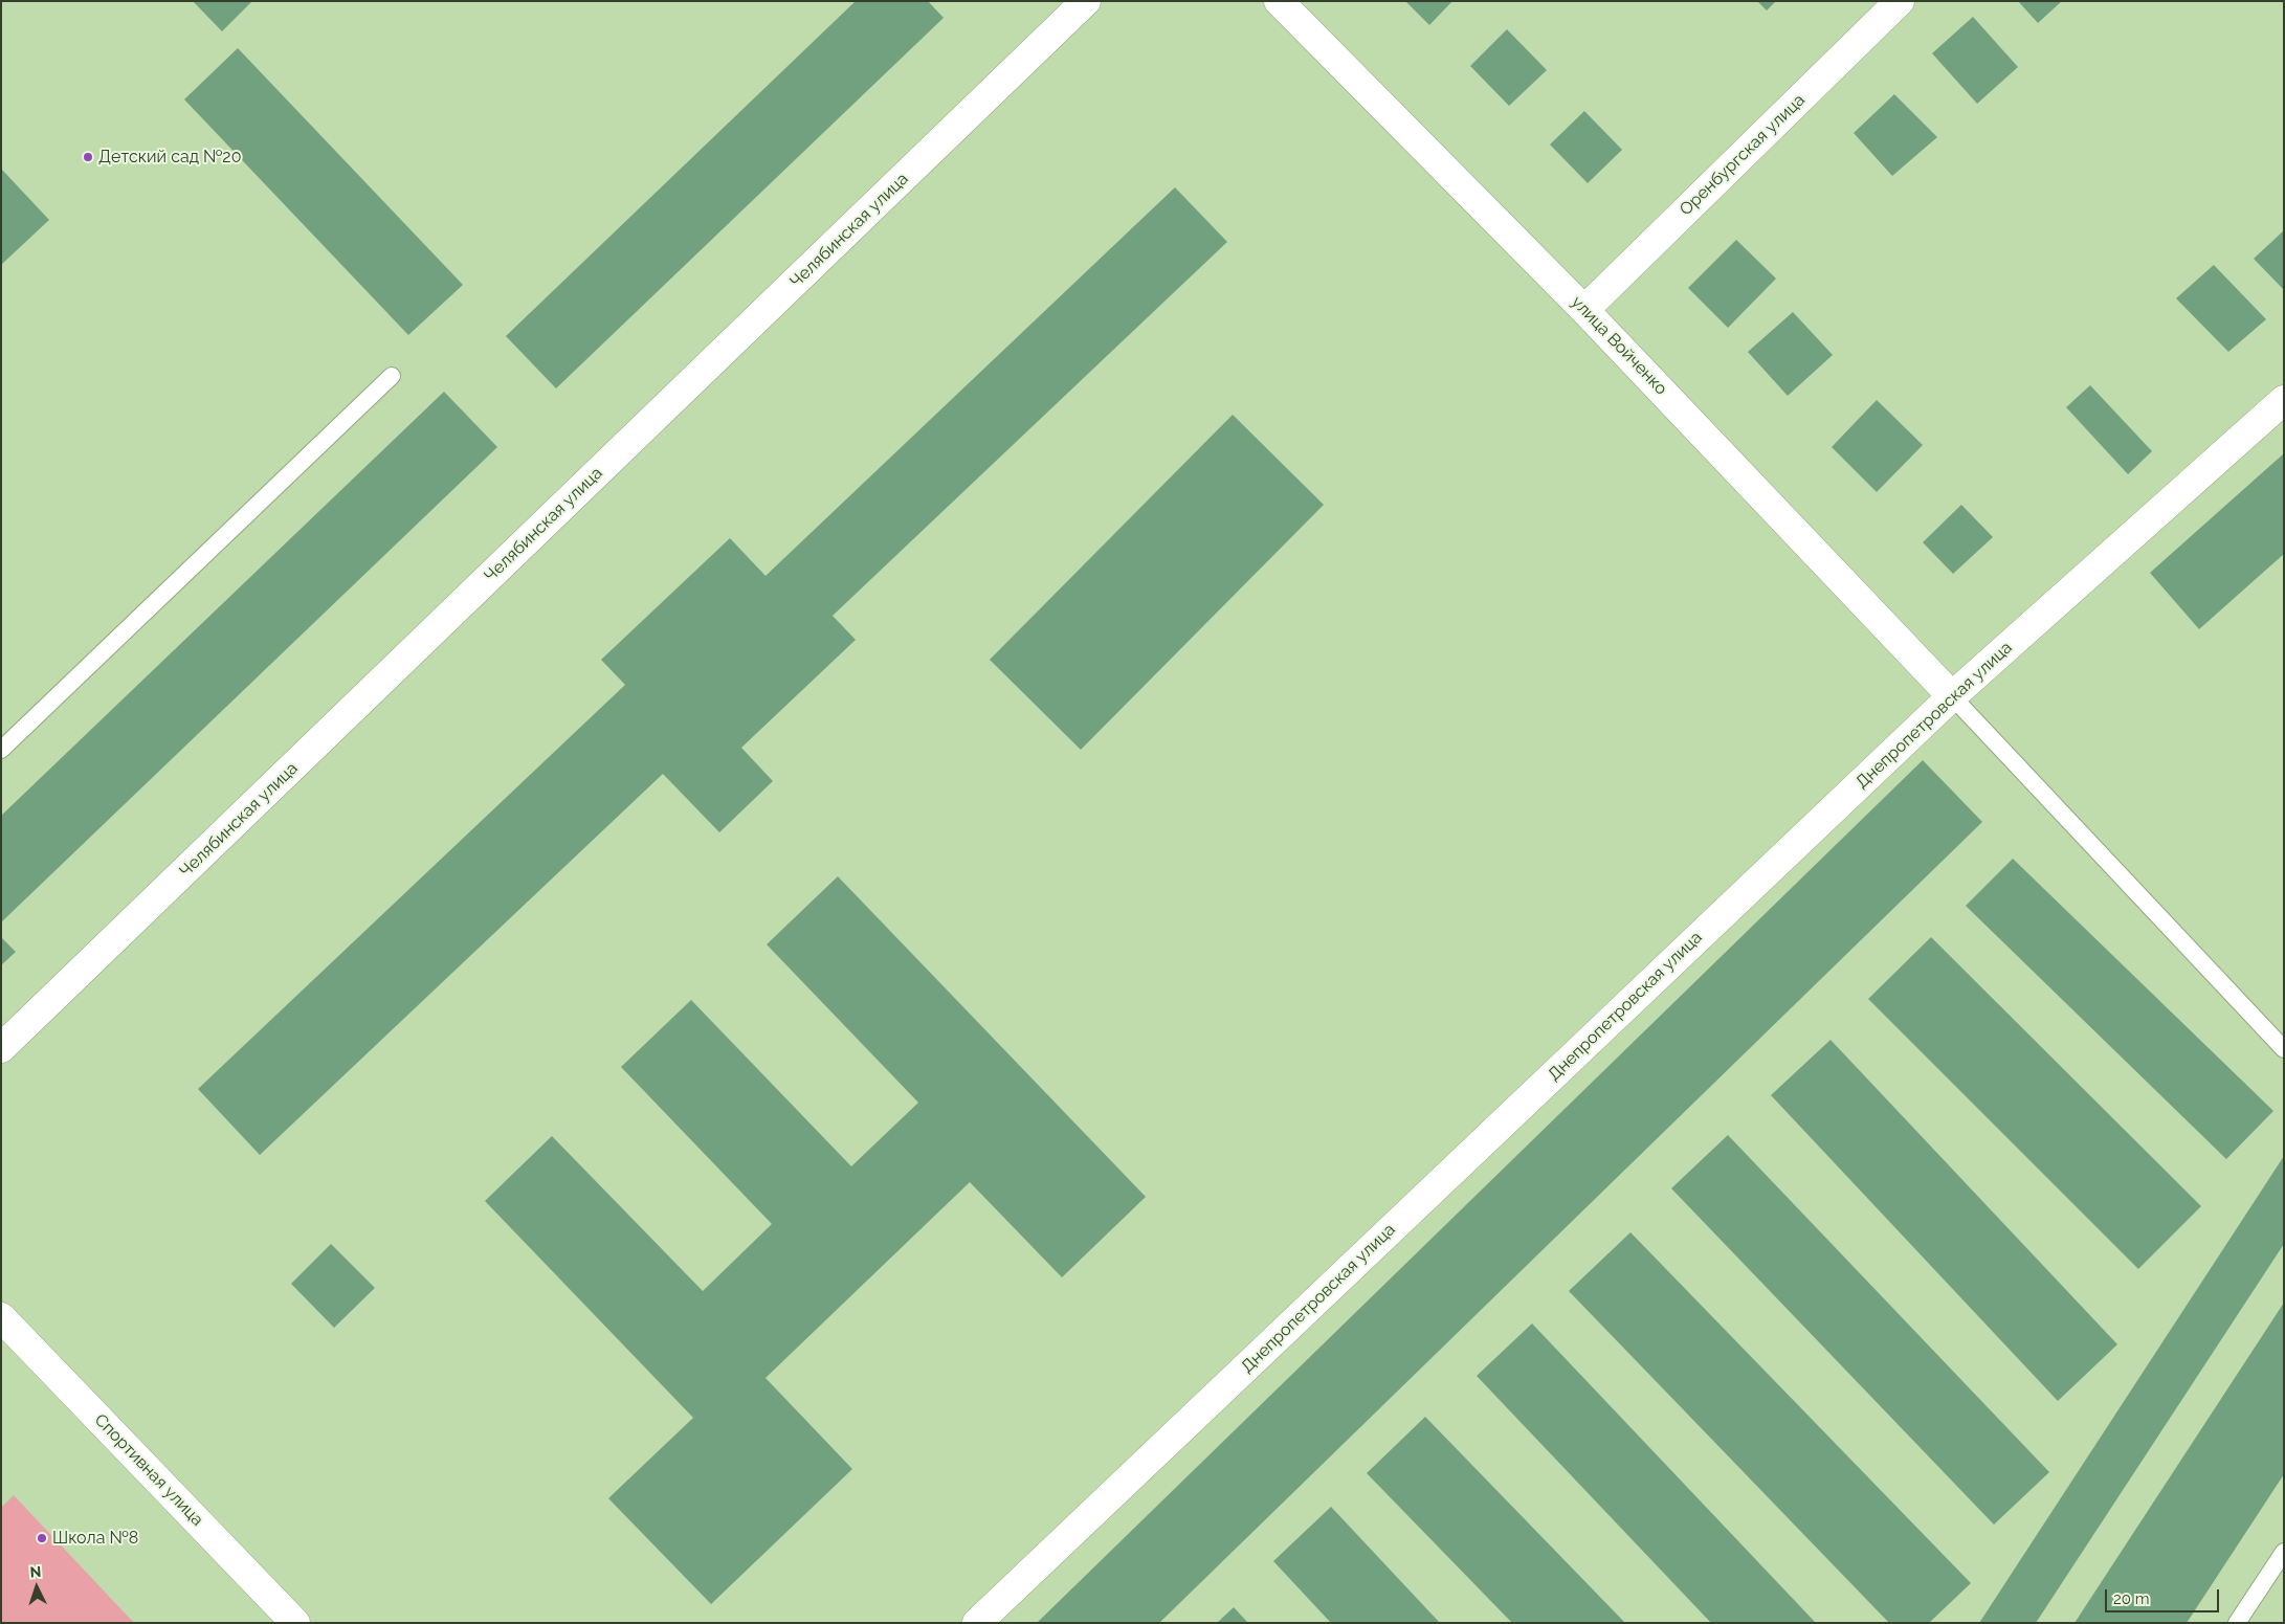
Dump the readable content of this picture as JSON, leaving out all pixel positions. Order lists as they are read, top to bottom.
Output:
{
  "streets": {
    "street": [
      "Оренбургская улица",
      "Челябинская улица",
      "улица Войченко",
      "Днепропетровская улица",
      "Спортивная улица"
    ]
  },
  "crossings": [
    ["Оренбургская улица", "улица Войченко"],
    ["улица Войченко", "Днепропетровская улица"]
  ],
  "places": ["Детский сад №20", "Школа №8"],
  "scale_bar": "20 m",
  "north": "top"
}
